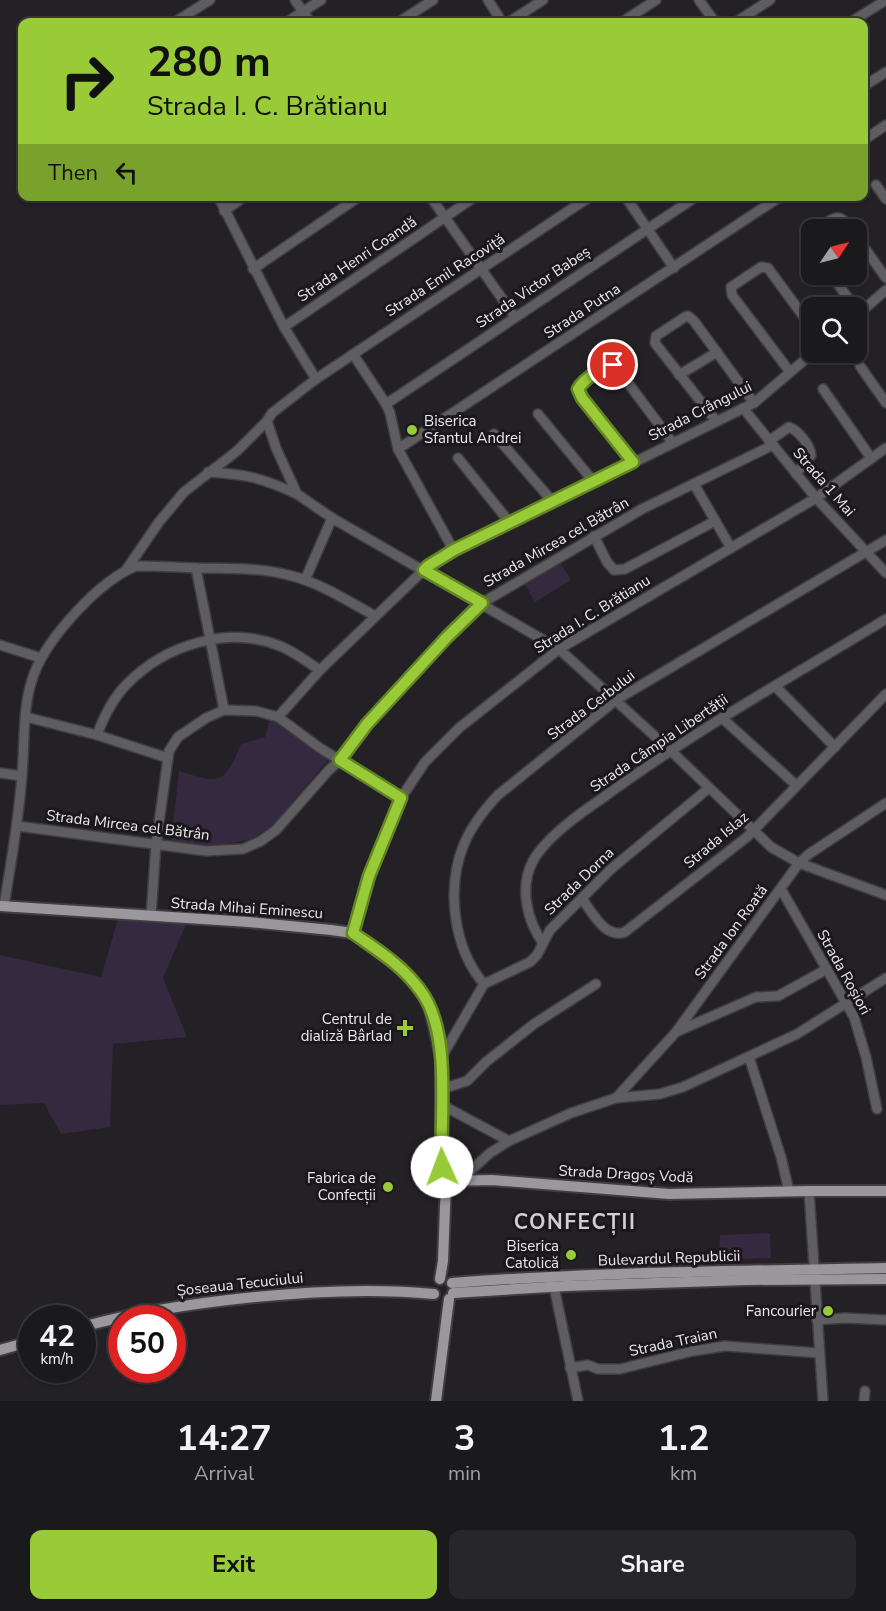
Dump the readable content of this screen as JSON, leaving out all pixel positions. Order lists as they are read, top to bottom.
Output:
{
  "streets": {
    "main road": [
      "Strada Mihai Eminescu",
      "Strada Dragoș Vodă",
      "Bulevardul Republicii",
      "Șoseaua Tecuciului"
    ],
    "street": [
      "Strada Henri Coandă",
      "Strada Emil Racoviță",
      "Strada Victor Babeș",
      "Strada Putna",
      "Strada Crângului",
      "Strada 1 Mai",
      "Strada Mircea cel Bătrân",
      "Strada I. C. Brătianu",
      "Strada Cerbului",
      "Strada Câmpia Libertății",
      "Strada Islaz",
      "Strada Dorna",
      "Strada Ion Roată",
      "Strada Roșiori",
      "Strada Traian"
    ]
  },
  "crossings": [
    ["Strada Crângului", "Strada 1 Mai"],
    ["Strada 1 Mai", "Strada Mircea cel Bătrân"],
    ["Strada 1 Mai", "Strada I. C. Brătianu"],
    ["Strada 1 Mai", "Strada Cerbului"],
    ["Strada I. C. Brătianu", "Strada Mihai Eminescu"],
    ["Strada Cerbului", "Strada Dorna"],
    ["Strada Câmpia Libertății", "Strada Dorna"],
    ["Strada Islaz", "Strada Dorna"],
    ["Strada Mihai Eminescu", "Strada Dragoș Vodă"],
    ["Strada Ion Roată", "Strada Roșiori"],
    ["Bulevardul Republicii", "Șoseaua Tecuciului"]
  ],
  "districts": ["CONFECȚII"],
  "places": {
    "other": [
      "Biserica Sfantul Andrei",
      "Fabrica de Confecții",
      "Biserica Catolică",
      "Fancourier"
    ],
    "health": ["Centrul de dializă Bârlad"]
  },
  "north": "top right",
  "page": {
    "turn": ["280 m", "Strada I. C. Brătianu"],
    "then": "Then",
    "speed": "42 km/h",
    "limit": "50",
    "eta": [
      "14:27",
      "Arrival",
      "3",
      "min",
      "1.2",
      "km"
    ],
    "buttons": ["Exit", "Share"]
  }
}
